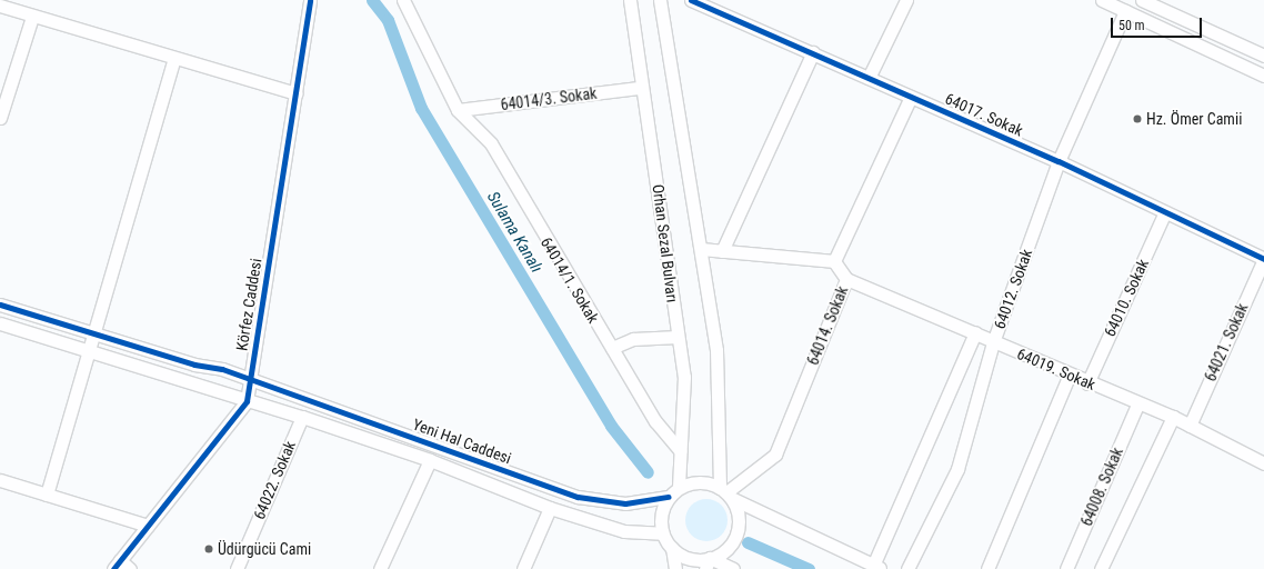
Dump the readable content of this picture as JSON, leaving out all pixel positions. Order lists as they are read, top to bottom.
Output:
{
  "streets": {
    "street": [
      "64014/3. Sokak",
      "64017. Sokak",
      "Orhan Sezal Bulvarı",
      "64014/1. Sokak",
      "64012. Sokak",
      "64010. Sokak",
      "Körfez Caddesi",
      "64014. Sokak",
      "64021. Sokak",
      "64019. Sokak",
      "Yeni Hal Caddesi",
      "64022. Sokak",
      "64008. Sokak"
    ]
  },
  "crossings": [
    ["64014/3. Sokak", "Orhan Sezal Bulvarı"],
    ["64014/3. Sokak", "64014/1. Sokak"],
    ["64017. Sokak", "64012. Sokak"],
    ["64017. Sokak", "64010. Sokak"],
    ["64017. Sokak", "64014. Sokak"],
    ["64017. Sokak", "64021. Sokak"],
    ["Orhan Sezal Bulvarı", "64014/1. Sokak"],
    ["Orhan Sezal Bulvarı", "64014. Sokak"],
    ["Orhan Sezal Bulvarı", "Yeni Hal Caddesi"],
    ["64012. Sokak", "64019. Sokak"],
    ["64010. Sokak", "64019. Sokak"],
    ["Körfez Caddesi", "Yeni Hal Caddesi"],
    ["64014. Sokak", "64019. Sokak"],
    ["64014. Sokak", "Yeni Hal Caddesi"],
    ["64021. Sokak", "64019. Sokak"],
    ["64019. Sokak", "64008. Sokak"],
    ["Yeni Hal Caddesi", "64022. Sokak"]
  ],
  "water": ["Sulama Kanalı"],
  "places": ["Hz. Ömer Camii", "Üdürgücü Cami"],
  "scale_bar": "50 m"
}
